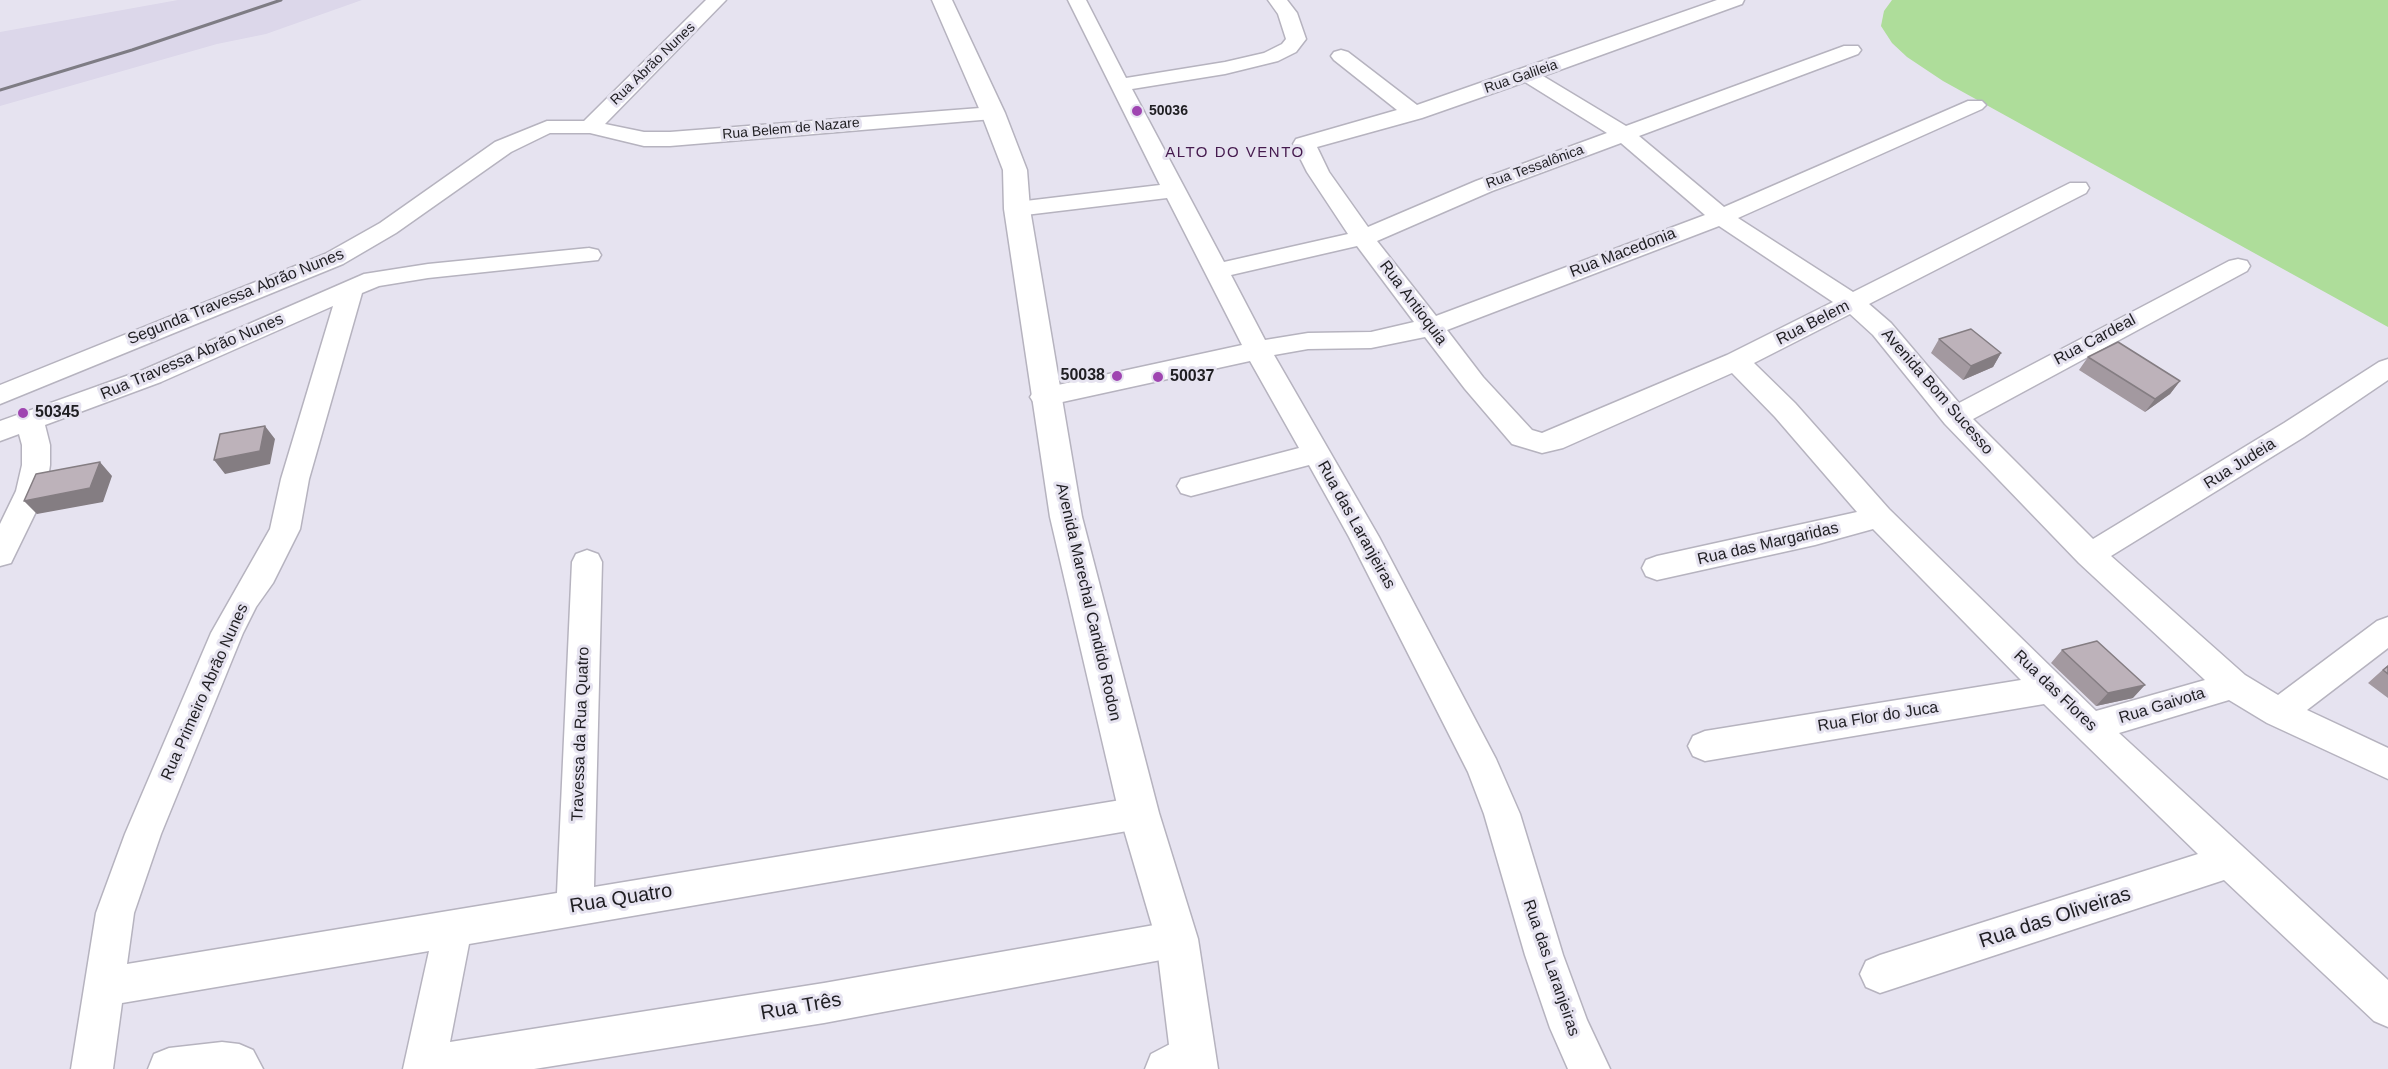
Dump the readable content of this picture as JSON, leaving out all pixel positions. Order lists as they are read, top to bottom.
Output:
{
  "streets": {
    "street": [
      "Rua Abrão Nunes",
      "Rua Galileia",
      "Rua Belem de Nazare",
      "Rua Tessalônica",
      "Rua Macedonia",
      "Segunda Travessa Abrão Nunes",
      "Rua Antioquia",
      "Rua Belem",
      "Rua Cardeal",
      "Rua Travessa Abrão Nunes",
      "Avenida Bom Sucesso",
      "Rua Judeia",
      "Rua das Laranjeiras",
      "Rua das Margaridas",
      "Avenida Marechal Candido Rodon",
      "Rua das Flores",
      "Rua Primeiro Abrão Nunes",
      "Rua Gaivota",
      "Rua Flor do Juca",
      "Travessa da Rua Quatro",
      "Rua Quatro",
      "Rua das Oliveiras",
      "Rua Três"
    ]
  },
  "crossings": [
    ["Rua Abrão Nunes", "Rua Belem de Nazare"],
    ["Rua Abrão Nunes", "Segunda Travessa Abrão Nunes"],
    ["Rua Galileia", "Rua Antioquia"],
    ["Rua Galileia", "Avenida Bom Sucesso"],
    ["Rua Belem de Nazare", "Segunda Travessa Abrão Nunes"],
    ["Rua Belem de Nazare", "Avenida Marechal Candido Rodon"],
    ["Rua Tessalônica", "Rua Antioquia"],
    ["Rua Tessalônica", "Avenida Bom Sucesso"],
    ["Rua Tessalônica", "Rua das Laranjeiras"],
    ["Rua Macedonia", "Rua Antioquia"],
    ["Rua Macedonia", "Avenida Bom Sucesso"],
    ["Rua Macedonia", "Rua das Laranjeiras"],
    ["Rua Macedonia", "Avenida Marechal Candido Rodon"],
    ["Rua Antioquia", "Rua Belem"],
    ["Rua Belem", "Avenida Bom Sucesso"],
    ["Rua Belem", "Rua das Flores"],
    ["Rua Cardeal", "Avenida Bom Sucesso"],
    ["Rua Travessa Abrão Nunes", "Rua Primeiro Abrão Nunes"],
    ["Avenida Bom Sucesso", "Rua Judeia"],
    ["Avenida Bom Sucesso", "Rua Gaivota"],
    ["Rua das Margaridas", "Rua das Flores"],
    ["Avenida Marechal Candido Rodon", "Rua Quatro"],
    ["Avenida Marechal Candido Rodon", "Rua Três"],
    ["Rua das Flores", "Rua Gaivota"],
    ["Rua das Flores", "Rua Flor do Juca"],
    ["Rua das Flores", "Rua das Oliveiras"],
    ["Rua Primeiro Abrão Nunes", "Rua Quatro"],
    ["Travessa da Rua Quatro", "Rua Quatro"],
    ["Rua Quatro", "Rua Três"]
  ],
  "districts": ["ALTO DO VENTO"],
  "places": [
    "50036",
    "50038",
    "50037",
    "50345"
  ]
}
